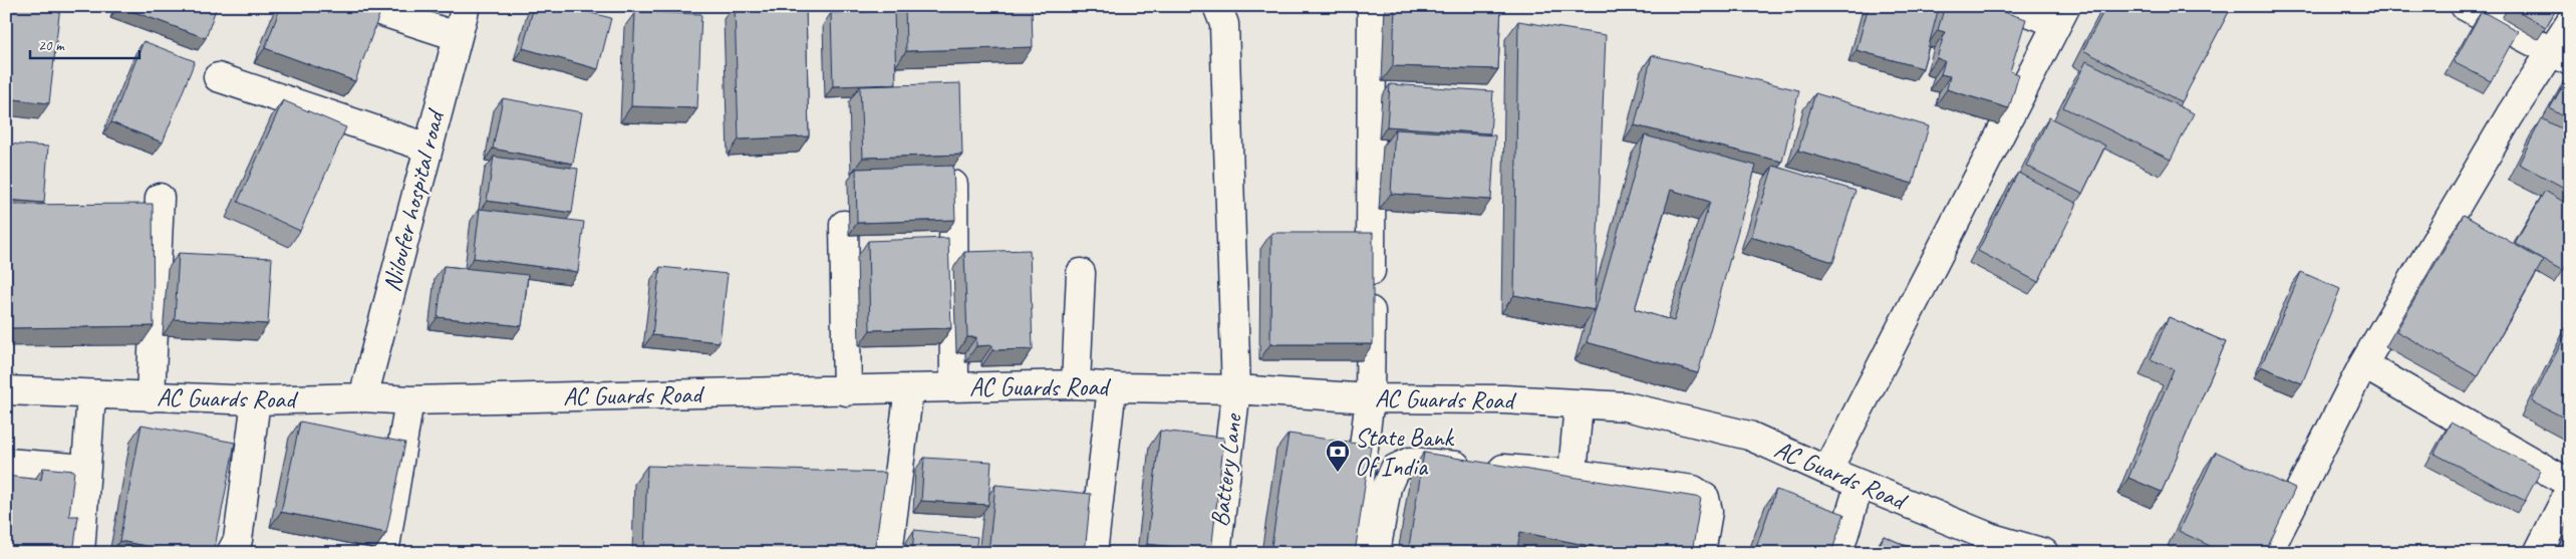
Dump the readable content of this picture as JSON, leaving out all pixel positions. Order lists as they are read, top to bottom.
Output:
{
  "streets": {
    "street": ["Niloufer hospital road", "AC Guards Road", "Battery Lane"]
  },
  "crossings": [
    ["Niloufer hospital road", "AC Guards Road"],
    ["AC Guards Road", "Battery Lane"]
  ],
  "places": {
    "bank": ["State Bank Of India"]
  },
  "scale_bar": "20 m"
}
